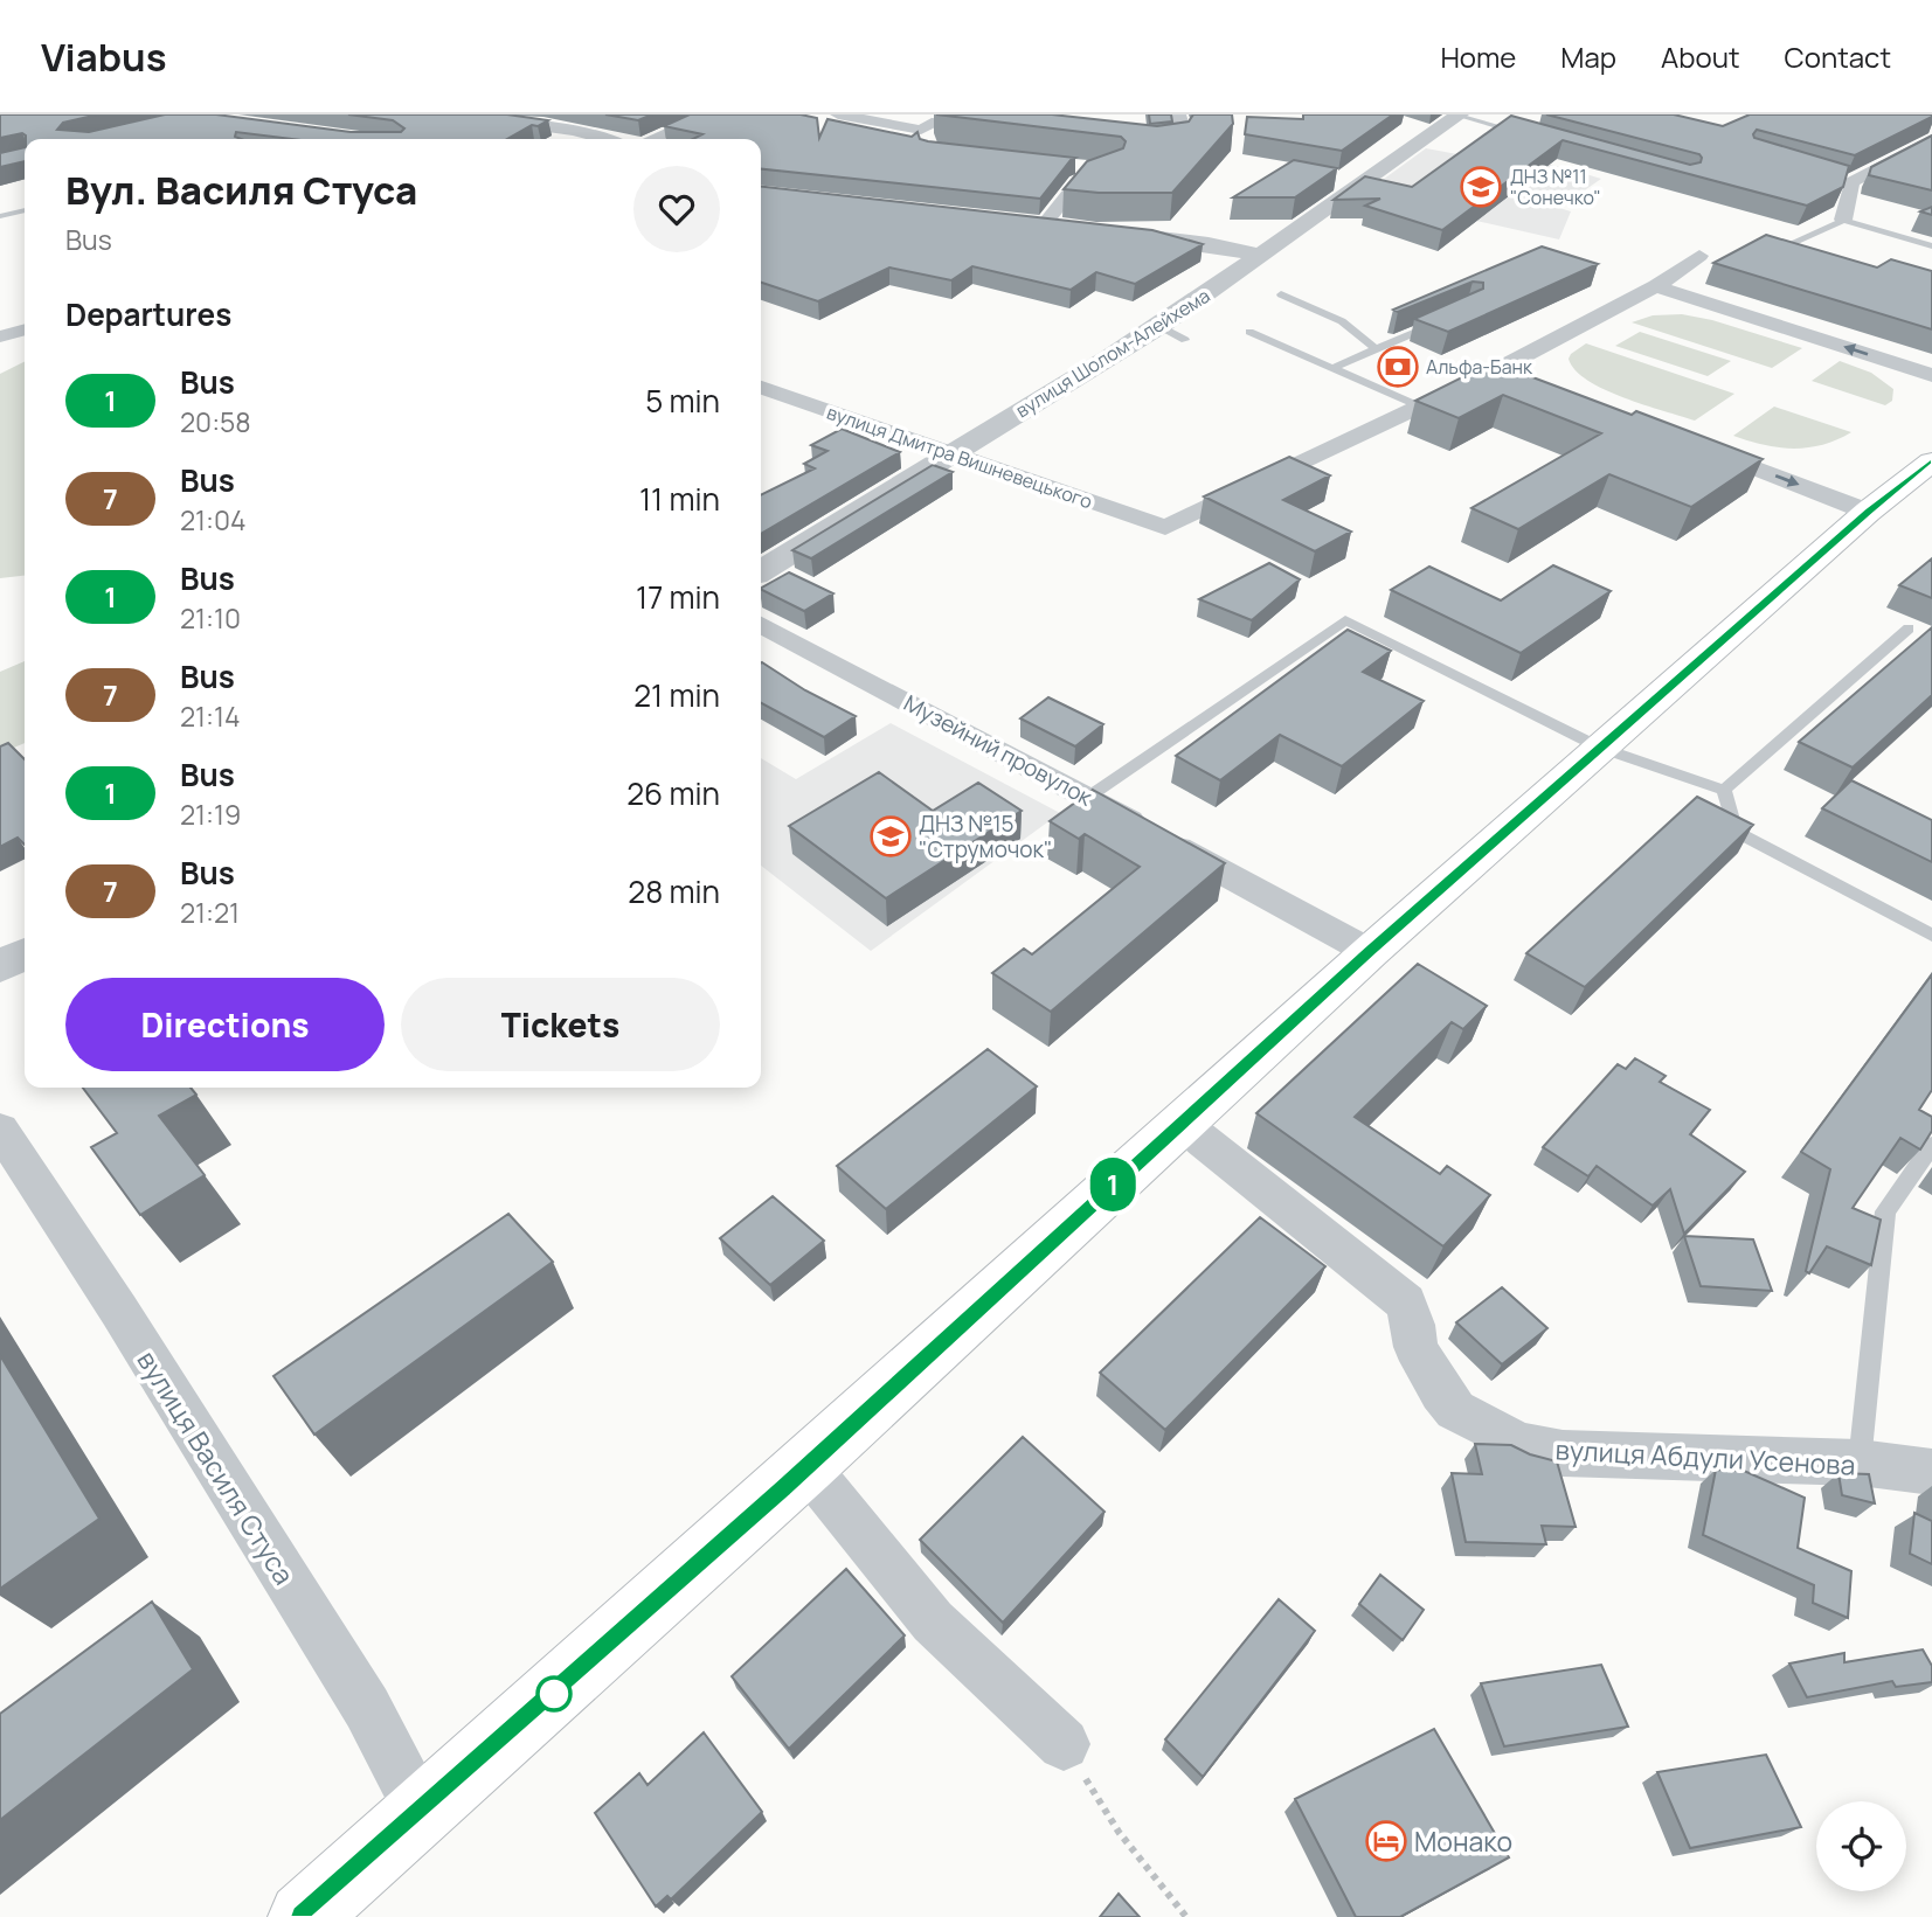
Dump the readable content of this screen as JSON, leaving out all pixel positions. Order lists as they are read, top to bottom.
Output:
{
  "streets": {
    "street": [
      "вулиця Шолом-Алейхема",
      "вулиця Дмитра Вишневецького",
      "Музейний провулок",
      "вулиця Абдули Усенова",
      "вулиця Василя Стуса"
    ]
  },
  "crossings": [
    ["вулиця Шолом-Алейхема", "вулиця Дмитра Вишневецького"]
  ],
  "places": {
    "school or university": ["ДНЗ №11 \"Сонечко\"", "ДНЗ №15 \"Струмочок\""],
    "bank": ["Альфа-Банк"],
    "hotel": ["Монако"]
  },
  "lines": ["bus line 1"],
  "page": {
    "header": "Viabus",
    "nav": [
      "Home",
      "Map",
      "About",
      "Contact"
    ],
    "on_map": "1",
    "heading": [
      ["Вул. Василя Стуса", "Bus"],
      "Departures"
    ],
    "list": [
      {
        "mark": "1",
        "name": "Bus",
        "note": "20:58",
        "value": "5 min"
      },
      {
        "mark": "7",
        "name": "Bus",
        "note": "21:04",
        "value": "11 min"
      },
      {
        "mark": "1",
        "name": "Bus",
        "note": "21:10",
        "value": "17 min"
      },
      {
        "mark": "7",
        "name": "Bus",
        "note": "21:14",
        "value": "21 min"
      },
      {
        "mark": "1",
        "name": "Bus",
        "note": "21:19",
        "value": "26 min"
      },
      {
        "mark": "7",
        "name": "Bus",
        "note": "21:21",
        "value": "28 min"
      }
    ],
    "buttons": ["Directions", "Tickets"]
  }
}
